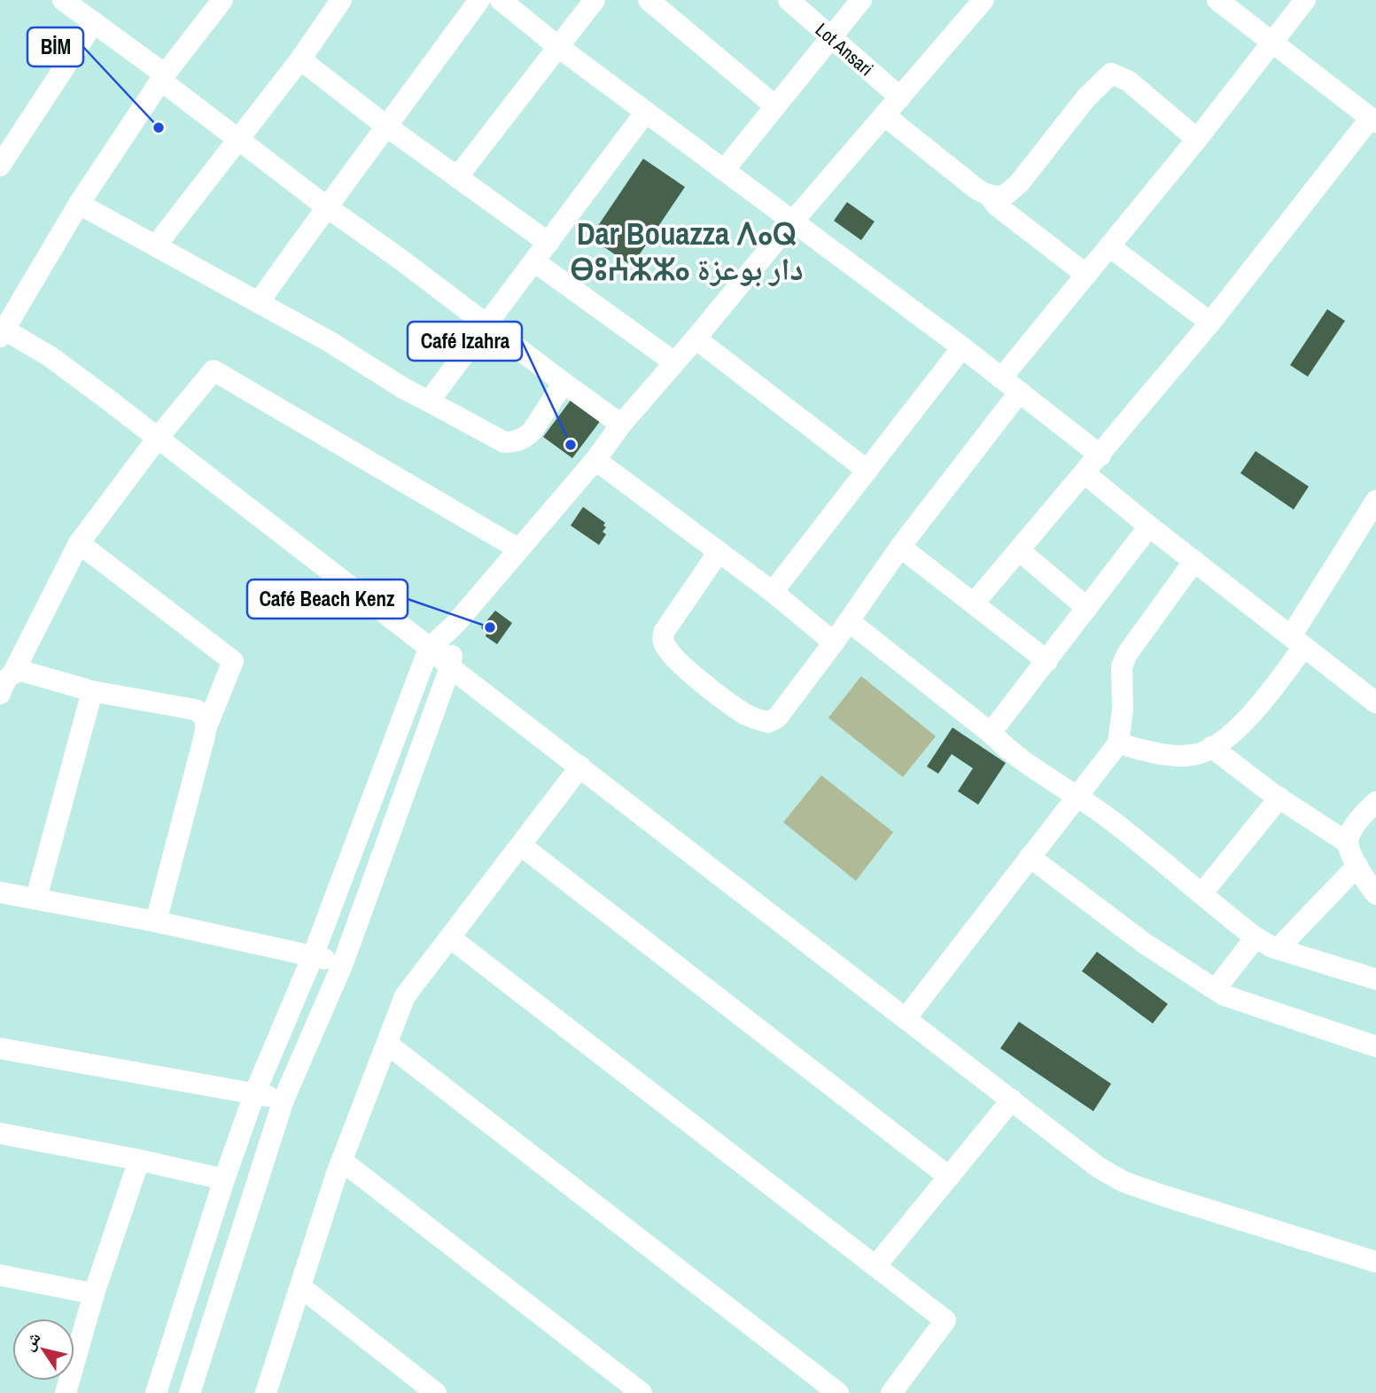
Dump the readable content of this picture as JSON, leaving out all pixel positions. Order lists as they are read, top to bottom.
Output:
{
  "streets": {
    "street": ["Lot Ansari"]
  },
  "districts": ["Dar Bouazza ⴷⴰⵕ ⴱⵓⵄⵣⵣⴰ دار بوعزة"],
  "places": ["BİM", "Café Izahra", "Café Beach Kenz"],
  "north": "top left"
}
